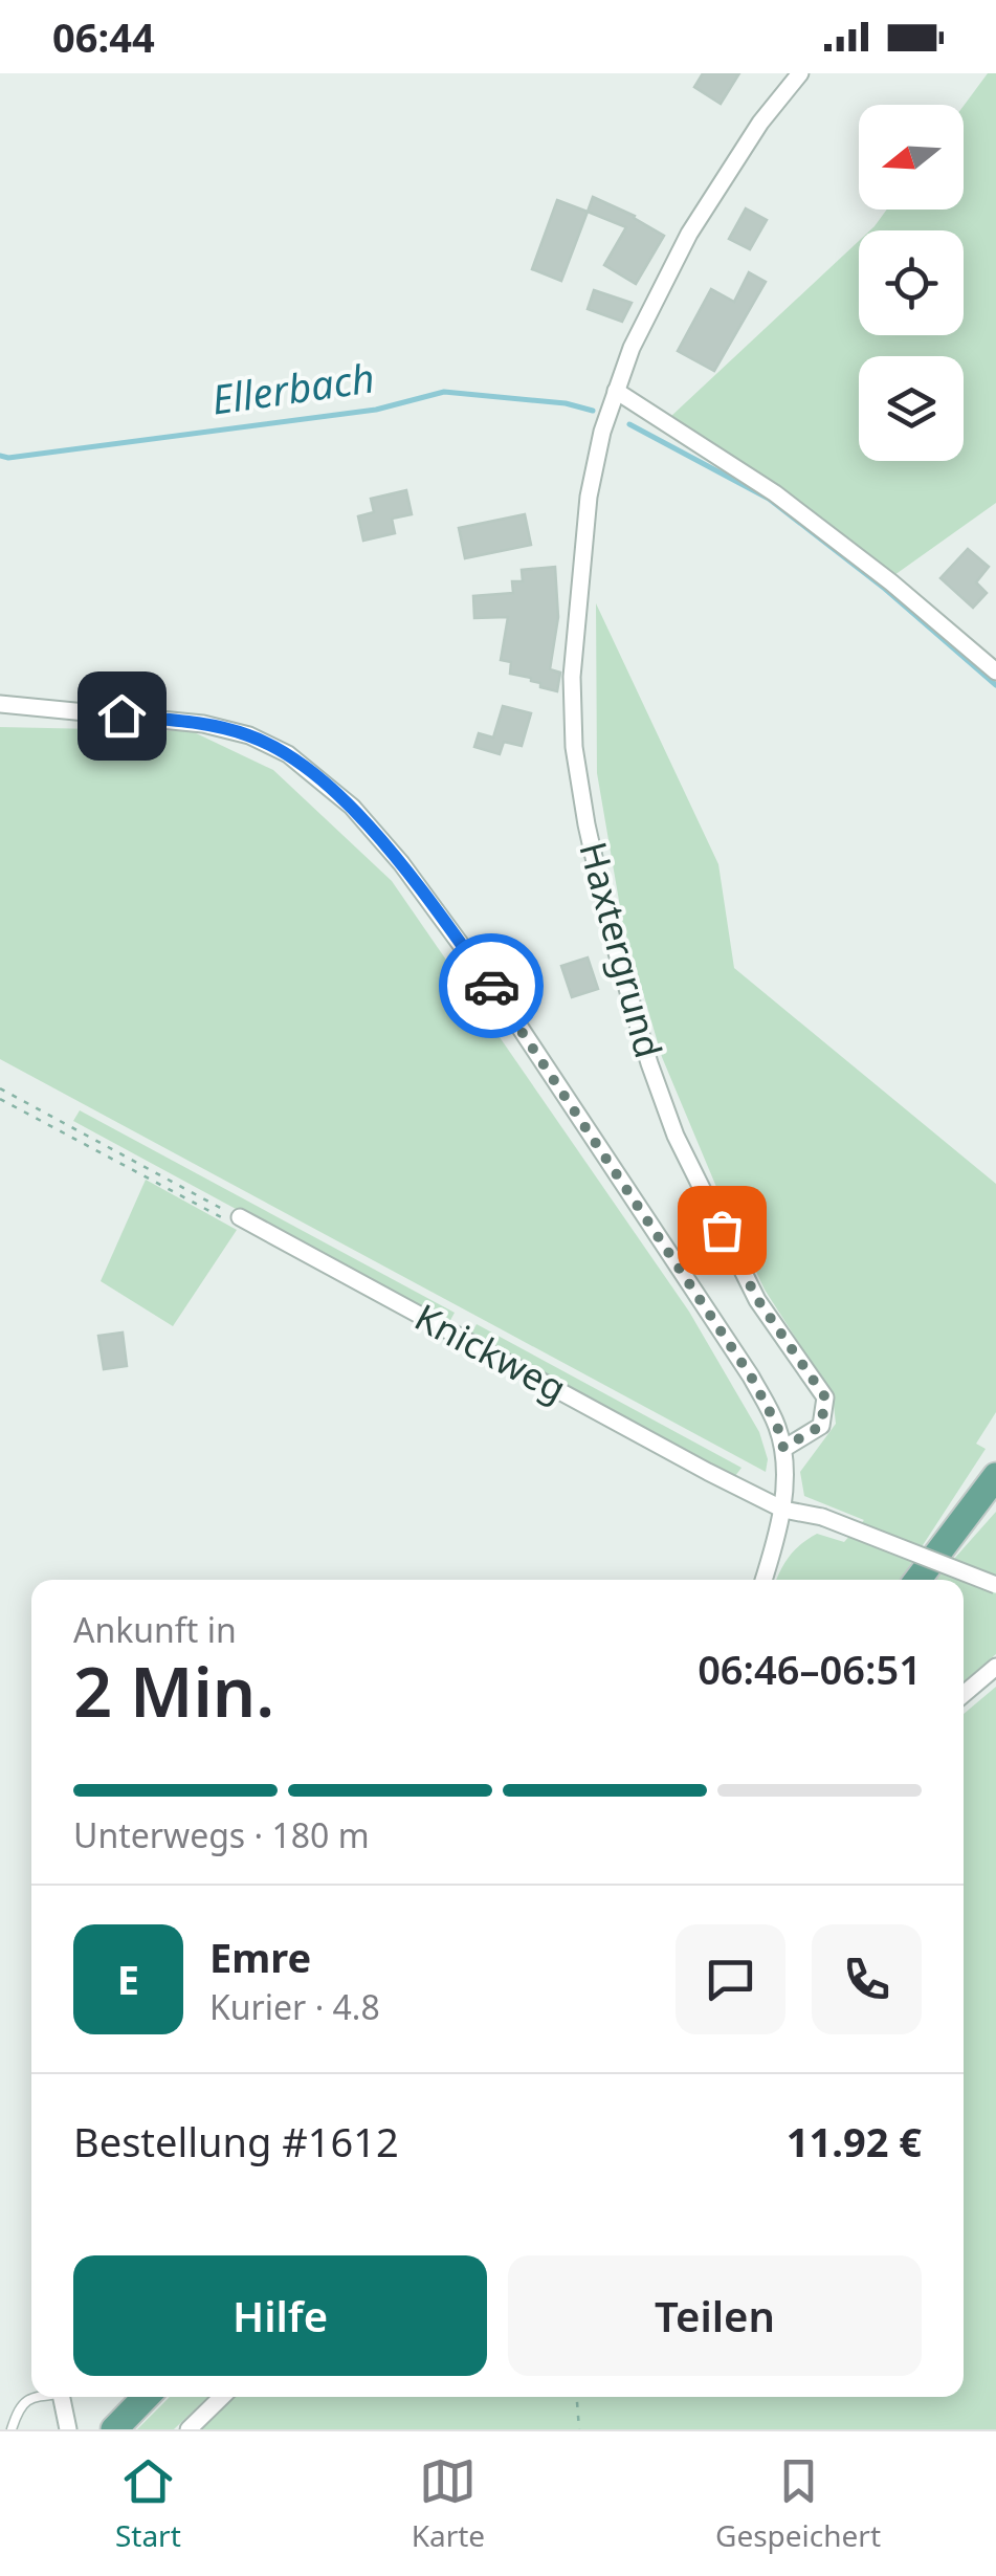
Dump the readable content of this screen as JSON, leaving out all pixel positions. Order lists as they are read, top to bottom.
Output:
{
  "streets": {
    "street": ["Haxtergrund", "Knickweg"]
  },
  "water": ["Ellerbach"],
  "north": "left",
  "page": {
    "status": "06:44",
    "heading": ["2 Min.", "Ankunft in", "06:46–06:51"],
    "panel": [
      "Emre",
      "Kurier · 4.8",
      "Bestellung #1612",
      "11.92 €"
    ],
    "bar": "Unterwegs · 180 m",
    "round": "E",
    "buttons": ["Hilfe", "Teilen"],
    "tabs": ["Start", "Karte", "Gespeichert"]
  }
}
